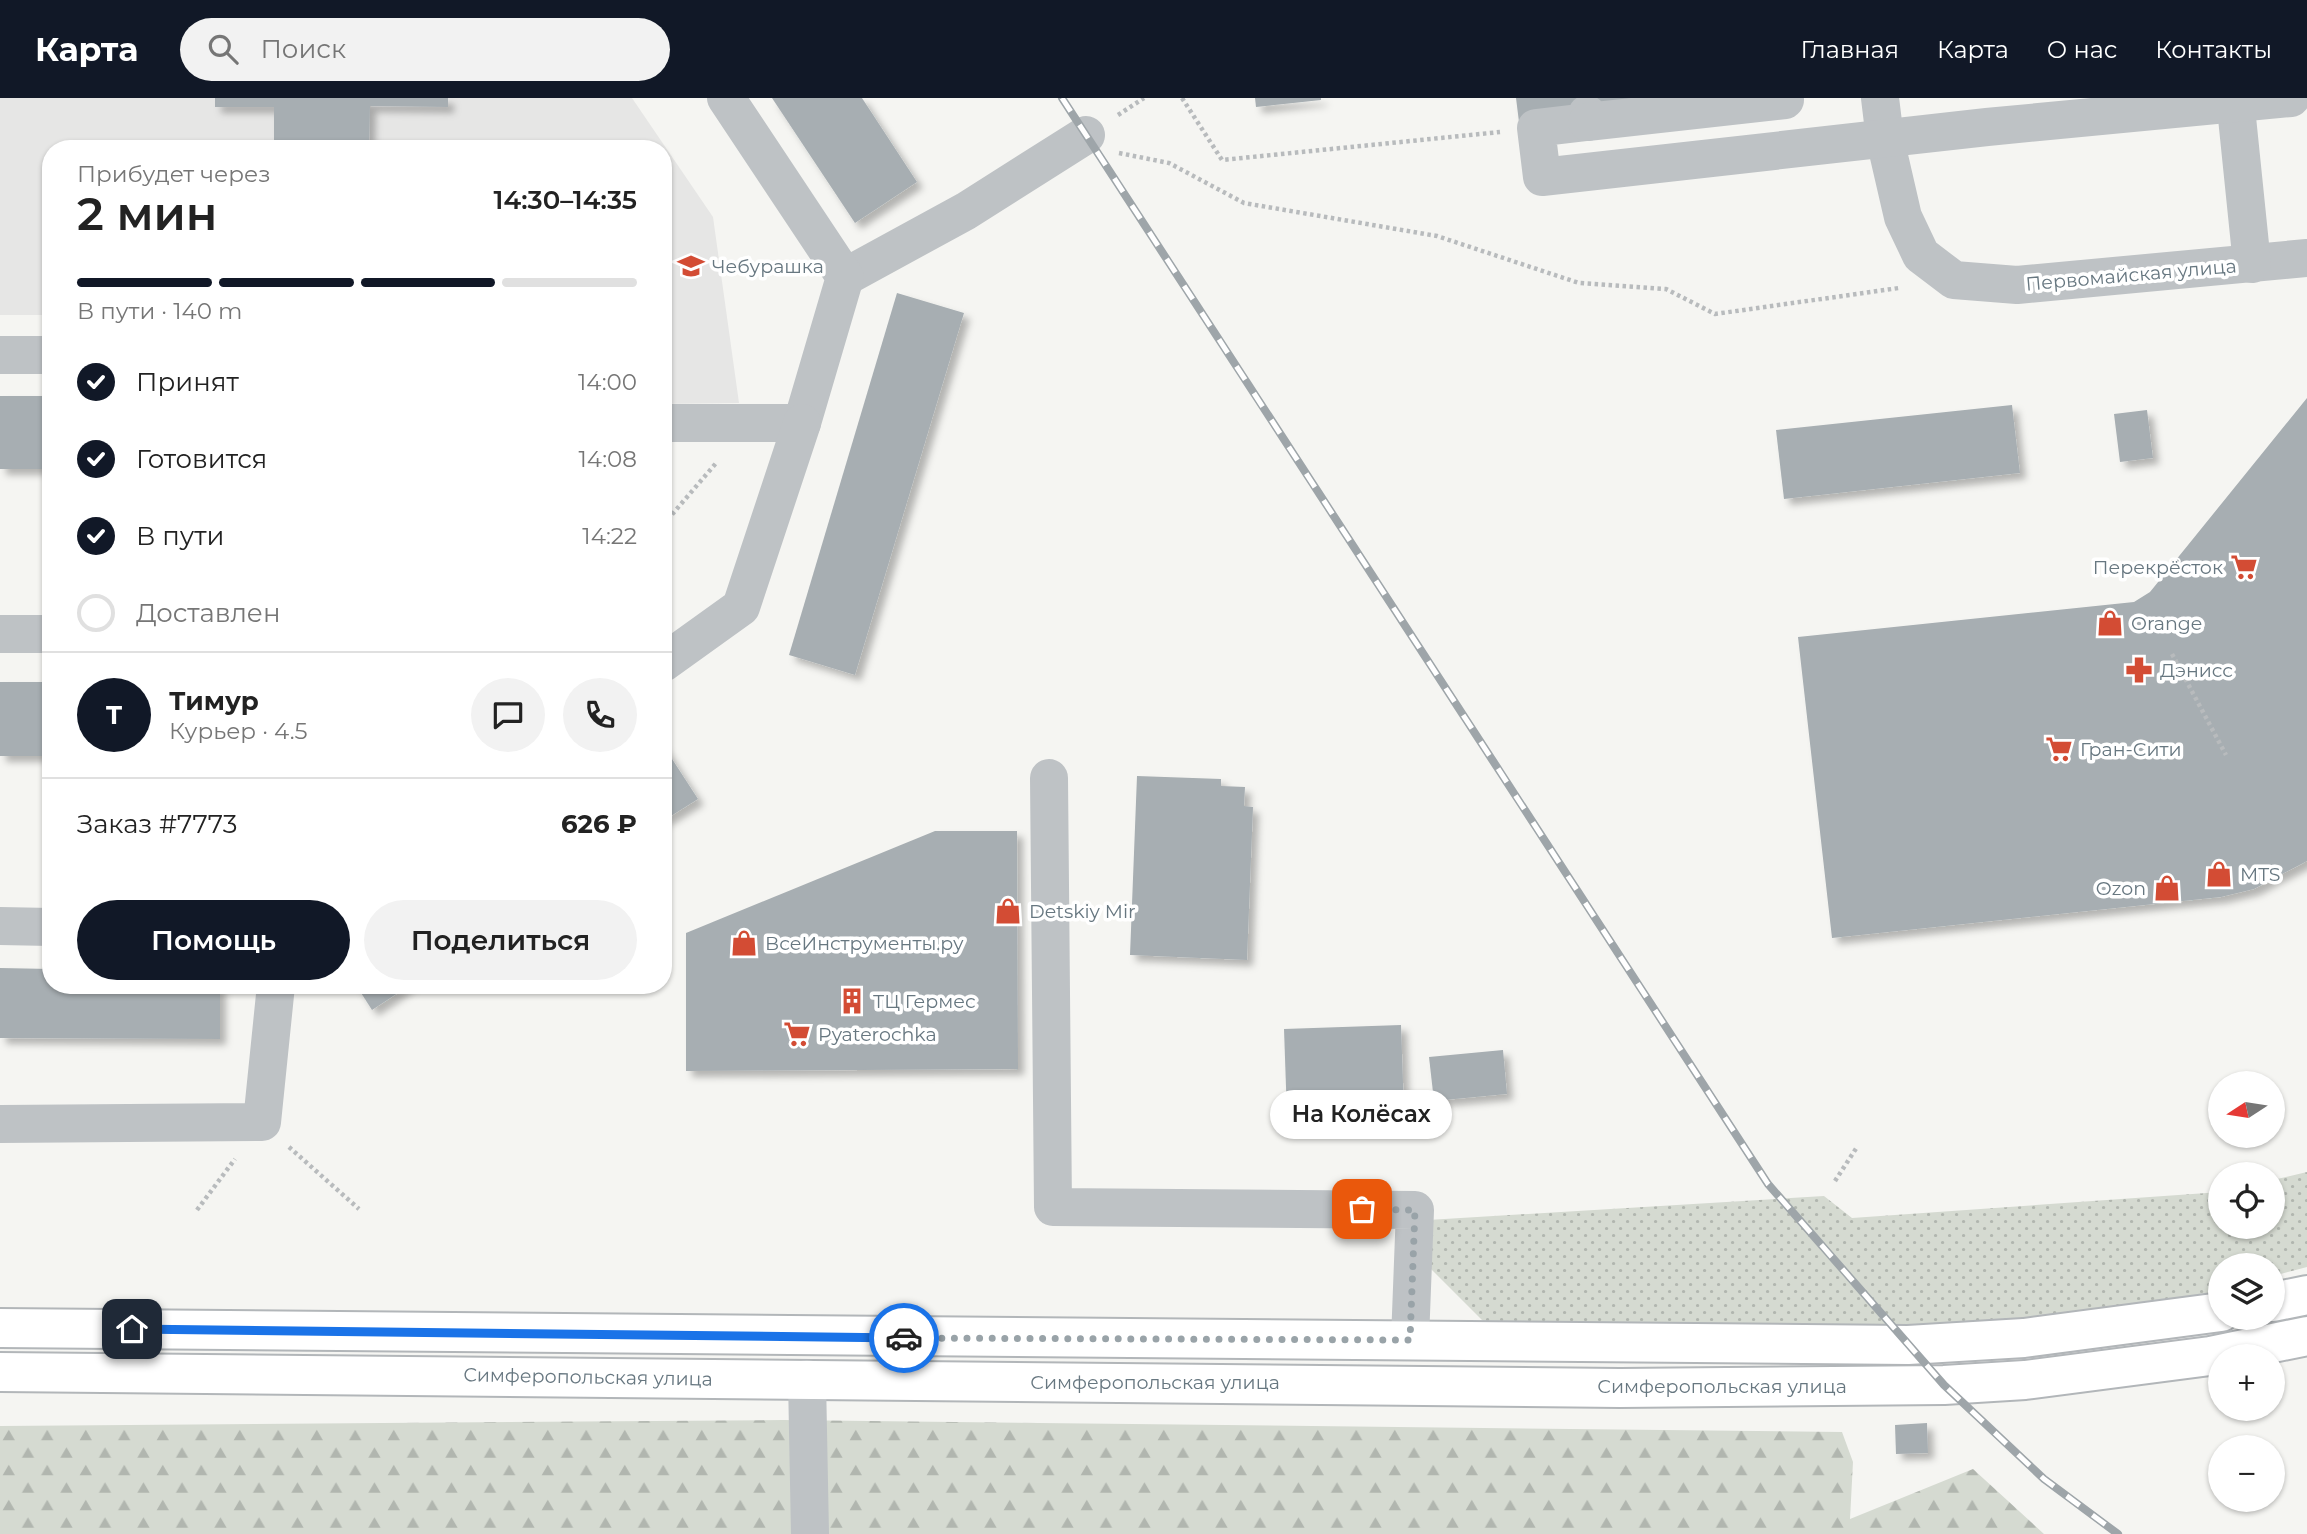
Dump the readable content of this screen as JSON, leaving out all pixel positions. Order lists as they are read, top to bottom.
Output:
{
  "streets": {
    "main road": ["Симферопольская улица"],
    "street": ["Первомайская улица"]
  },
  "places": {
    "school or university": ["Чебурашка"],
    "supermarket": ["Перекрёсток", "Гран-Сити", "Pyaterochka"],
    "shop": [
      "Orange",
      "MTS",
      "Ozon",
      "Detskiy Mir",
      "ВсеИнструменты.ру"
    ],
    "pharmacy": ["Дэнисс"],
    "building": ["ТЦ Гермес"],
    "other": ["На Колёсах"]
  },
  "north": "left",
  "page": {
    "header": "Карта",
    "search": "Поиск",
    "nav": [
      "Главная",
      "Карта",
      "О нас",
      "Контакты"
    ],
    "heading": ["2 мин", "Прибудет через", "14:30–14:35"],
    "panel": [
      "Тимур",
      "Курьер · 4.5",
      "Заказ #7773",
      "626 ₽"
    ],
    "bar": "В пути · 140 m",
    "list": [
      ["Принят", "14:00"],
      ["Готовится", "14:08"],
      ["В пути", "14:22"],
      "Доставлен"
    ],
    "round": "Т",
    "buttons": ["Помощь", "Поделиться"],
    "map_buttons": ["+", "−"],
    "bubble": "На Колёсах"
  }
}
